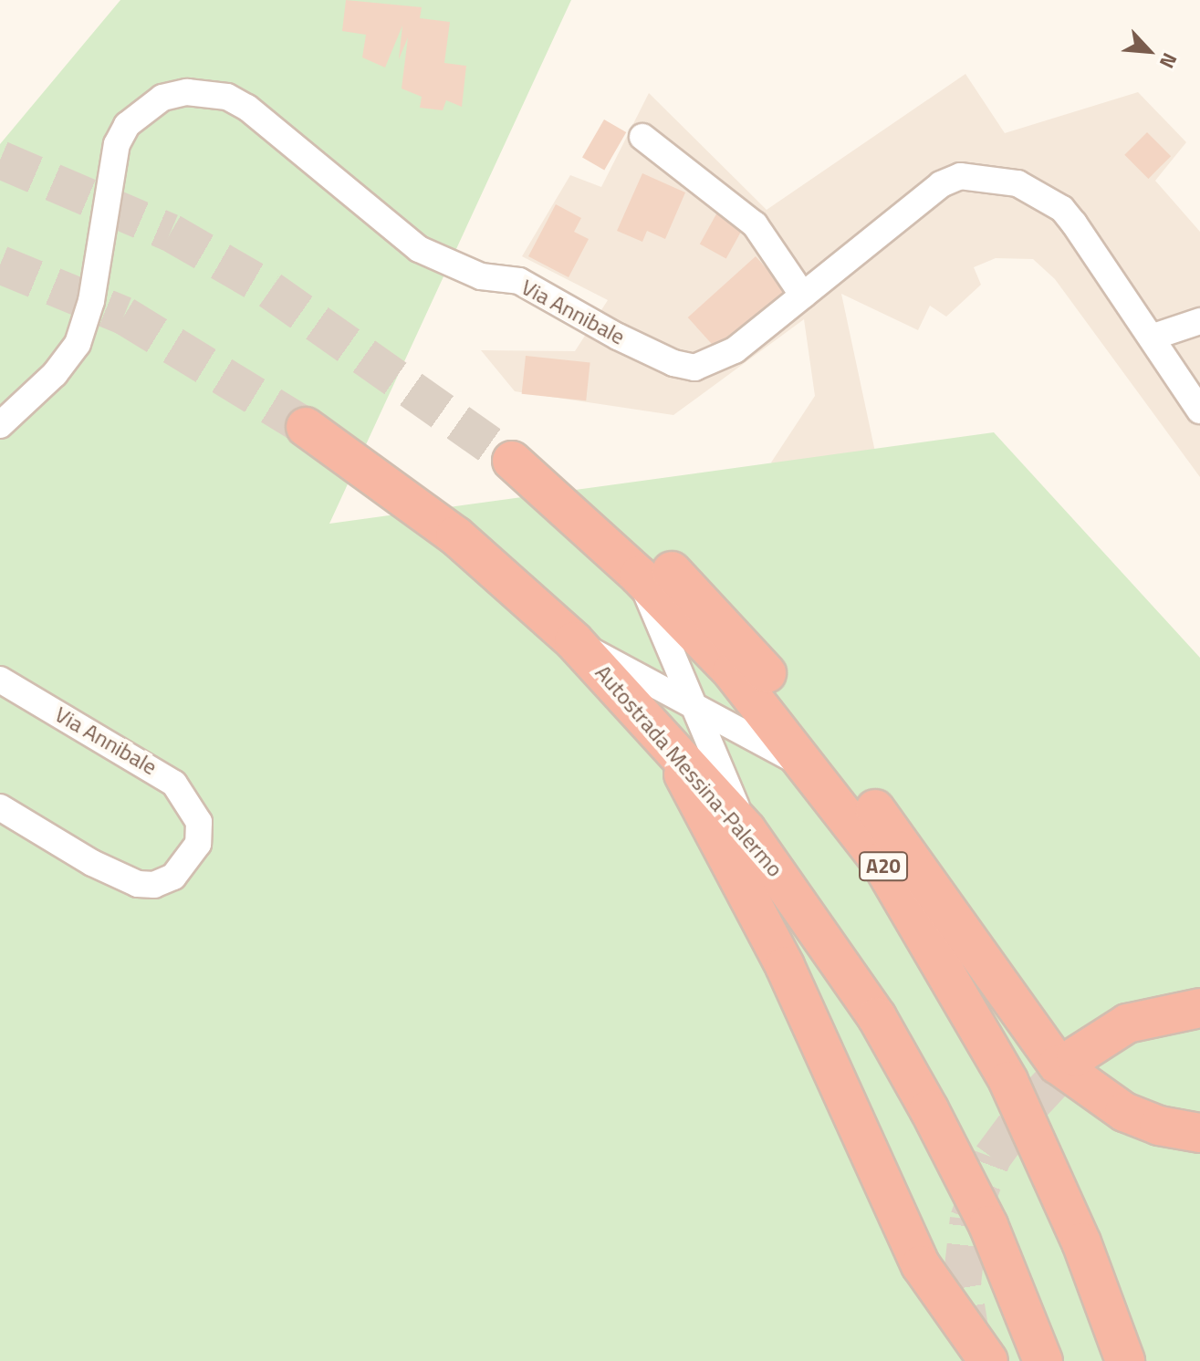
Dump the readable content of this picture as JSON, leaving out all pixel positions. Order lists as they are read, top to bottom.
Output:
{
  "streets": {
    "highway": ["Autostrada Messina-Palermo", "A20"],
    "street": ["Via Annibale"]
  },
  "north": "bottom right"
}
